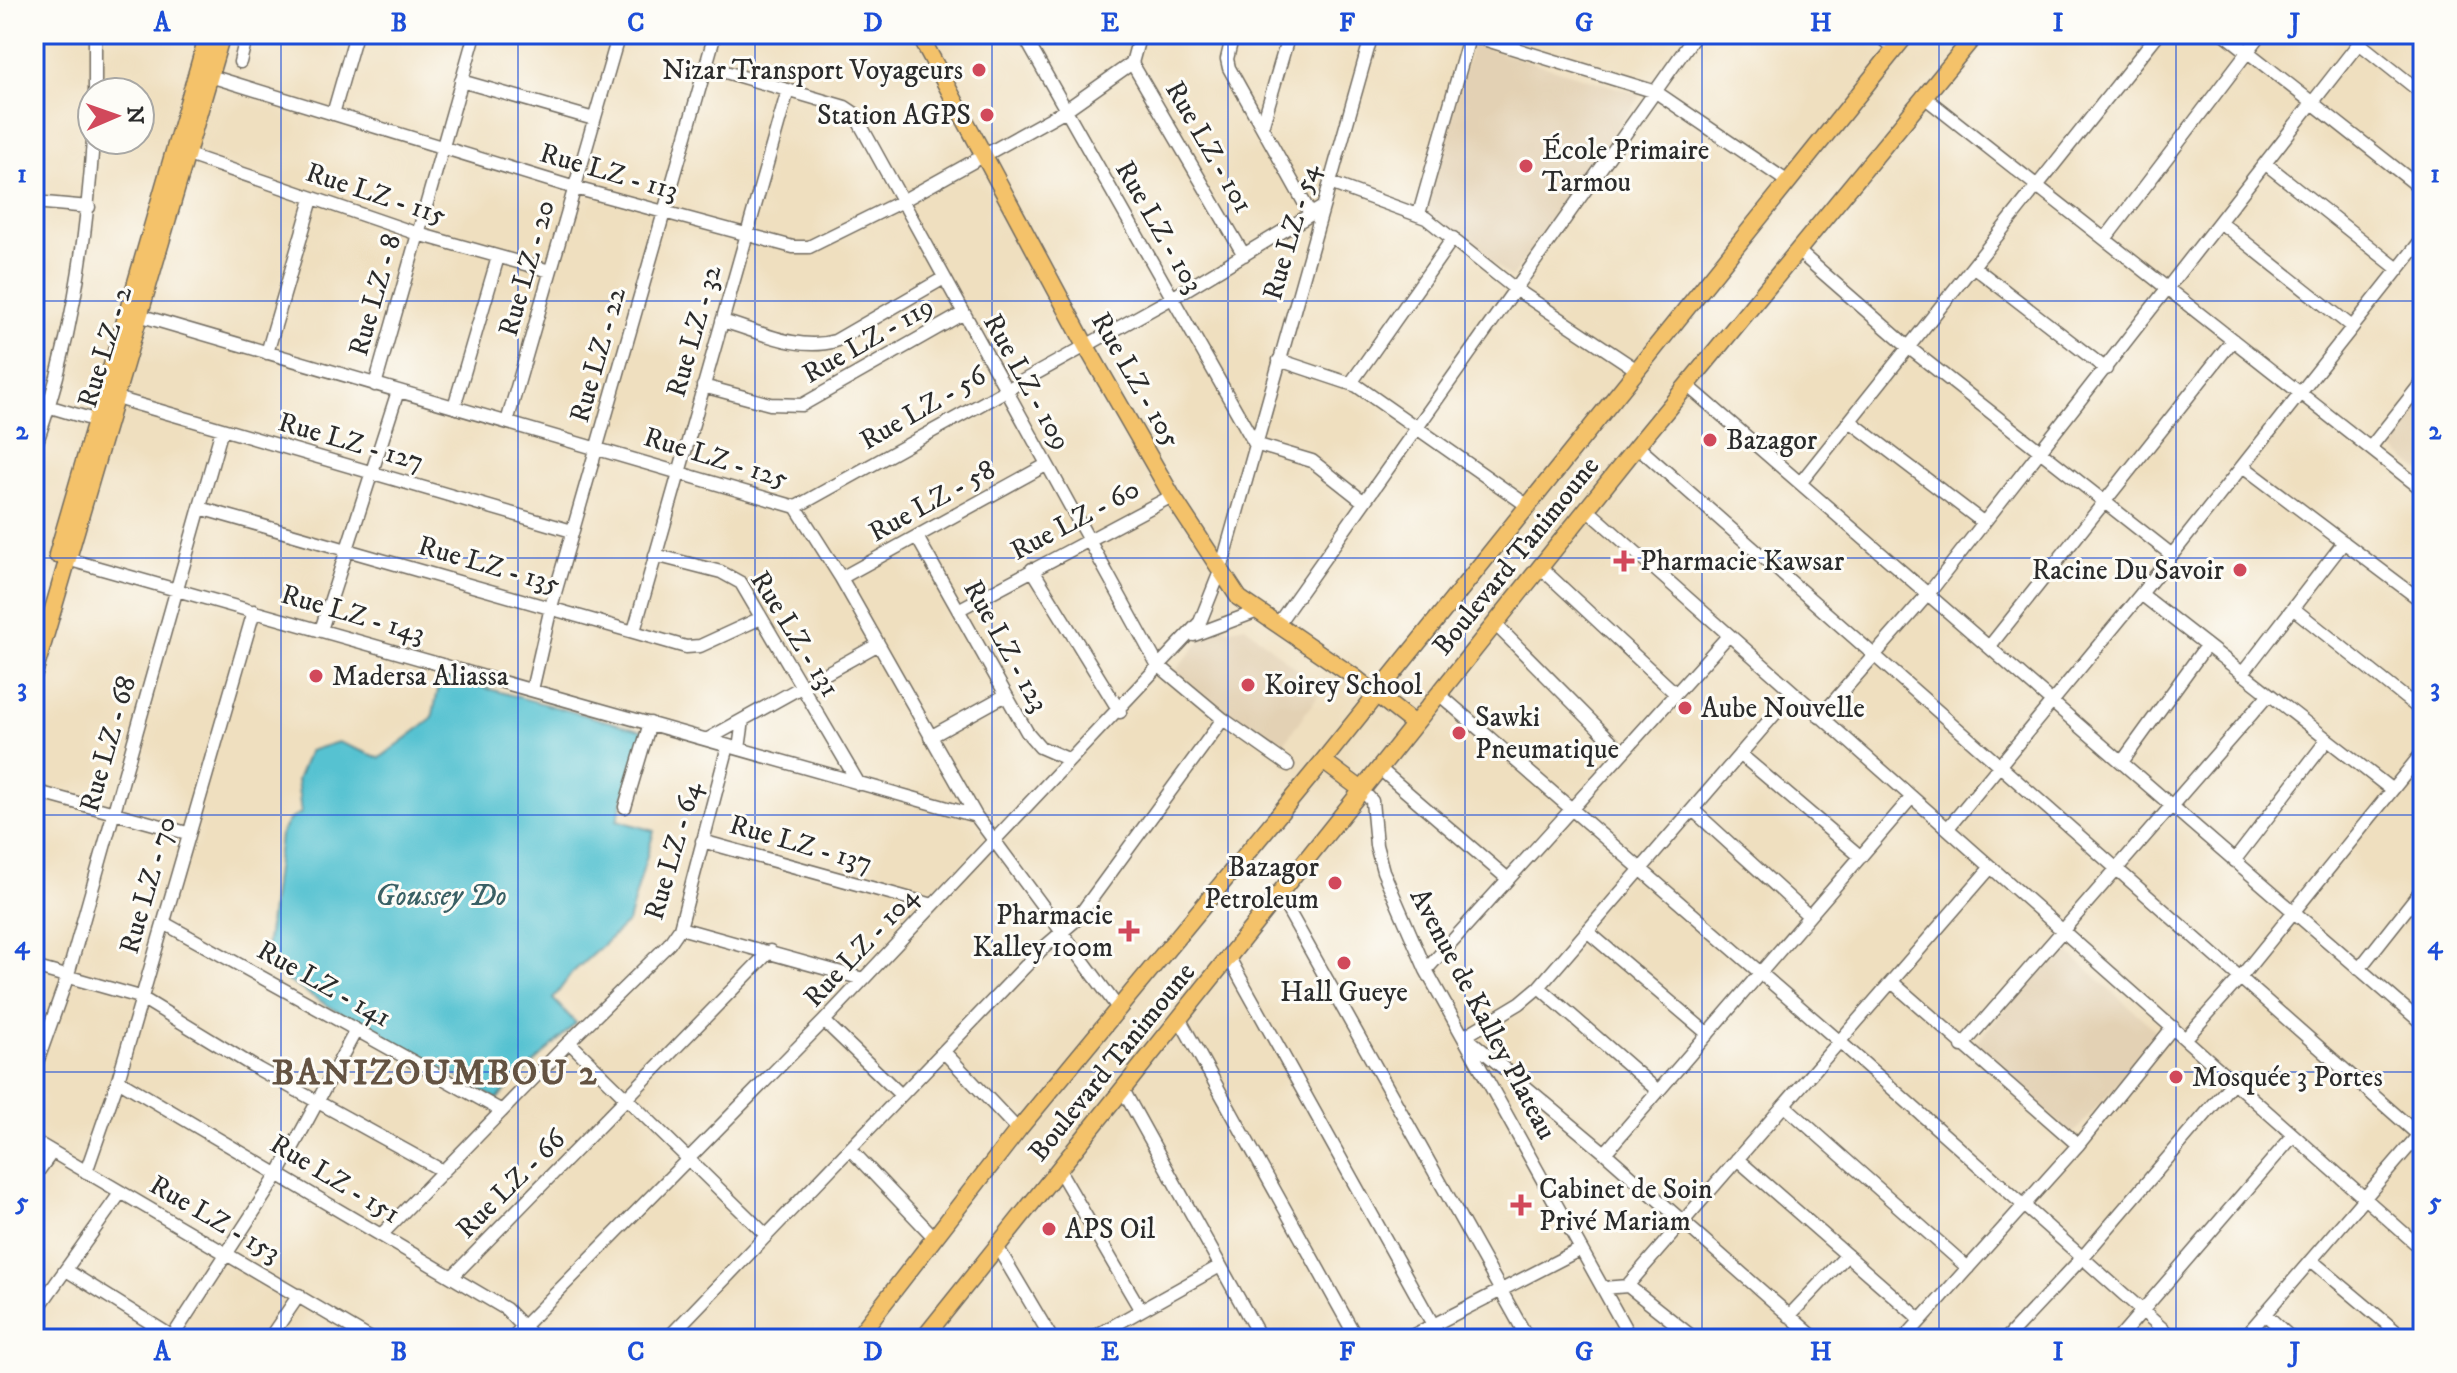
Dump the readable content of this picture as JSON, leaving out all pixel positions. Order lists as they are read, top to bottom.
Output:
{
  "streets": {
    "main road": ["Rue LZ - 2", "Rue LZ - 105", "Boulevard Tanimoune"],
    "street": [
      "Rue LZ - 101",
      "Rue LZ - 113",
      "Rue LZ - 115",
      "Rue LZ - 103",
      "Rue LZ - 54",
      "Rue LZ - 20",
      "Rue LZ - 8",
      "Rue LZ - 32",
      "Rue LZ - 119",
      "Rue LZ - 22",
      "Rue LZ - 109",
      "Rue LZ - 56",
      "Rue LZ - 127",
      "Rue LZ - 125",
      "Rue LZ - 58",
      "Rue LZ - 60",
      "Rue LZ - 135",
      "Rue LZ - 143",
      "Rue LZ - 131",
      "Rue LZ - 123",
      "Rue LZ - 68",
      "Rue LZ - 137",
      "Rue LZ - 64",
      "Rue LZ - 70",
      "Rue LZ - 104",
      "Rue LZ - 141",
      "Avenue de Kalley Plateau",
      "Rue LZ - 151",
      "Rue LZ - 66",
      "Rue LZ - 153"
    ]
  },
  "crossings": [
    ["Rue LZ - 101", "Rue LZ - 113"],
    ["Rue LZ - 101", "Rue LZ - 56"],
    ["Rue LZ - 113", "Rue LZ - 103"],
    ["Rue LZ - 113", "Rue LZ - 20"],
    ["Rue LZ - 113", "Rue LZ - 8"],
    ["Rue LZ - 113", "Rue LZ - 32"],
    ["Rue LZ - 113", "Rue LZ - 2"],
    ["Rue LZ - 113", "Rue LZ - 22"],
    ["Rue LZ - 113", "Rue LZ - 105"],
    ["Rue LZ - 113", "Rue LZ - 109"],
    ["Rue LZ - 115", "Rue LZ - 20"],
    ["Rue LZ - 115", "Rue LZ - 8"],
    ["Rue LZ - 115", "Rue LZ - 2"],
    ["Rue LZ - 103", "Rue LZ - 54"],
    ["Rue LZ - 103", "Rue LZ - 56"],
    ["Rue LZ - 54", "Rue LZ - 105"],
    ["Rue LZ - 54", "Rue LZ - 56"],
    ["Rue LZ - 54", "Rue LZ - 104"],
    ["Rue LZ - 20", "Rue LZ - 125"],
    ["Rue LZ - 8", "Rue LZ - 125"],
    ["Rue LZ - 32", "Rue LZ - 119"],
    ["Rue LZ - 32", "Rue LZ - 109"],
    ["Rue LZ - 32", "Rue LZ - 125"],
    ["Rue LZ - 32", "Rue LZ - 135"],
    ["Rue LZ - 32", "Rue LZ - 131"],
    ["Rue LZ - 119", "Rue LZ - 109"],
    ["Rue LZ - 2", "Rue LZ - 127"],
    ["Rue LZ - 2", "Rue LZ - 125"],
    ["Rue LZ - 2", "Rue LZ - 143"],
    ["Rue LZ - 22", "Rue LZ - 109"],
    ["Rue LZ - 22", "Rue LZ - 127"],
    ["Rue LZ - 22", "Rue LZ - 125"],
    ["Rue LZ - 22", "Rue LZ - 135"],
    ["Rue LZ - 22", "Rue LZ - 143"],
    ["Rue LZ - 105", "Rue LZ - 56"],
    ["Rue LZ - 105", "Rue LZ - 60"],
    ["Rue LZ - 105", "Boulevard Tanimoune"],
    ["Rue LZ - 105", "Rue LZ - 104"],
    ["Rue LZ - 109", "Rue LZ - 56"],
    ["Rue LZ - 109", "Rue LZ - 58"],
    ["Rue LZ - 109", "Rue LZ - 60"],
    ["Rue LZ - 109", "Rue LZ - 104"],
    ["Rue LZ - 56", "Rue LZ - 125"],
    ["Rue LZ - 127", "Rue LZ - 68"],
    ["Rue LZ - 125", "Rue LZ - 58"],
    ["Rue LZ - 125", "Boulevard Tanimoune"],
    ["Rue LZ - 125", "Rue LZ - 104"],
    ["Rue LZ - 58", "Rue LZ - 123"],
    ["Rue LZ - 60", "Rue LZ - 123"],
    ["Boulevard Tanimoune", "Avenue de Kalley Plateau"],
    ["Rue LZ - 135", "Rue LZ - 131"],
    ["Rue LZ - 135", "Rue LZ - 68"],
    ["Rue LZ - 143", "Rue LZ - 68"],
    ["Rue LZ - 143", "Rue LZ - 64"],
    ["Rue LZ - 143", "Rue LZ - 70"],
    ["Rue LZ - 123", "Rue LZ - 104"],
    ["Rue LZ - 137", "Rue LZ - 64"],
    ["Rue LZ - 137", "Rue LZ - 104"],
    ["Rue LZ - 64", "Rue LZ - 141"],
    ["Rue LZ - 64", "Rue LZ - 151"],
    ["Rue LZ - 70", "Rue LZ - 141"],
    ["Rue LZ - 70", "Rue LZ - 151"],
    ["Rue LZ - 70", "Rue LZ - 153"],
    ["Rue LZ - 104", "Rue LZ - 151"],
    ["Rue LZ - 151", "Rue LZ - 66"]
  ],
  "districts": ["BANIZOUMBOU 2"],
  "water": ["Goussey Do"],
  "places": {
    "other": [
      "Nizar Transport Voyageurs",
      "Station AGPS",
      "École Primaire Tarmou",
      "Bazagor",
      "Racine Du Savoir",
      "Madersa Aliassa",
      "Koirey School",
      "Aube Nouvelle",
      "Sawki Pneumatique",
      "Bazagor Petroleum",
      "Hall Gueye",
      "Mosquée 3 Portes",
      "APS Oil"
    ],
    "health": ["Pharmacie Kawsar", "Pharmacie Kalley 100m", "Cabinet de Soin Privé Mariam"]
  },
  "north": "right",
  "grid": {
    "columns": [
      "A",
      "B",
      "C",
      "D",
      "E",
      "F",
      "G",
      "H",
      "I",
      "J"
    ],
    "rows": [
      "1",
      "2",
      "3",
      "4",
      "5"
    ]
  }
}
